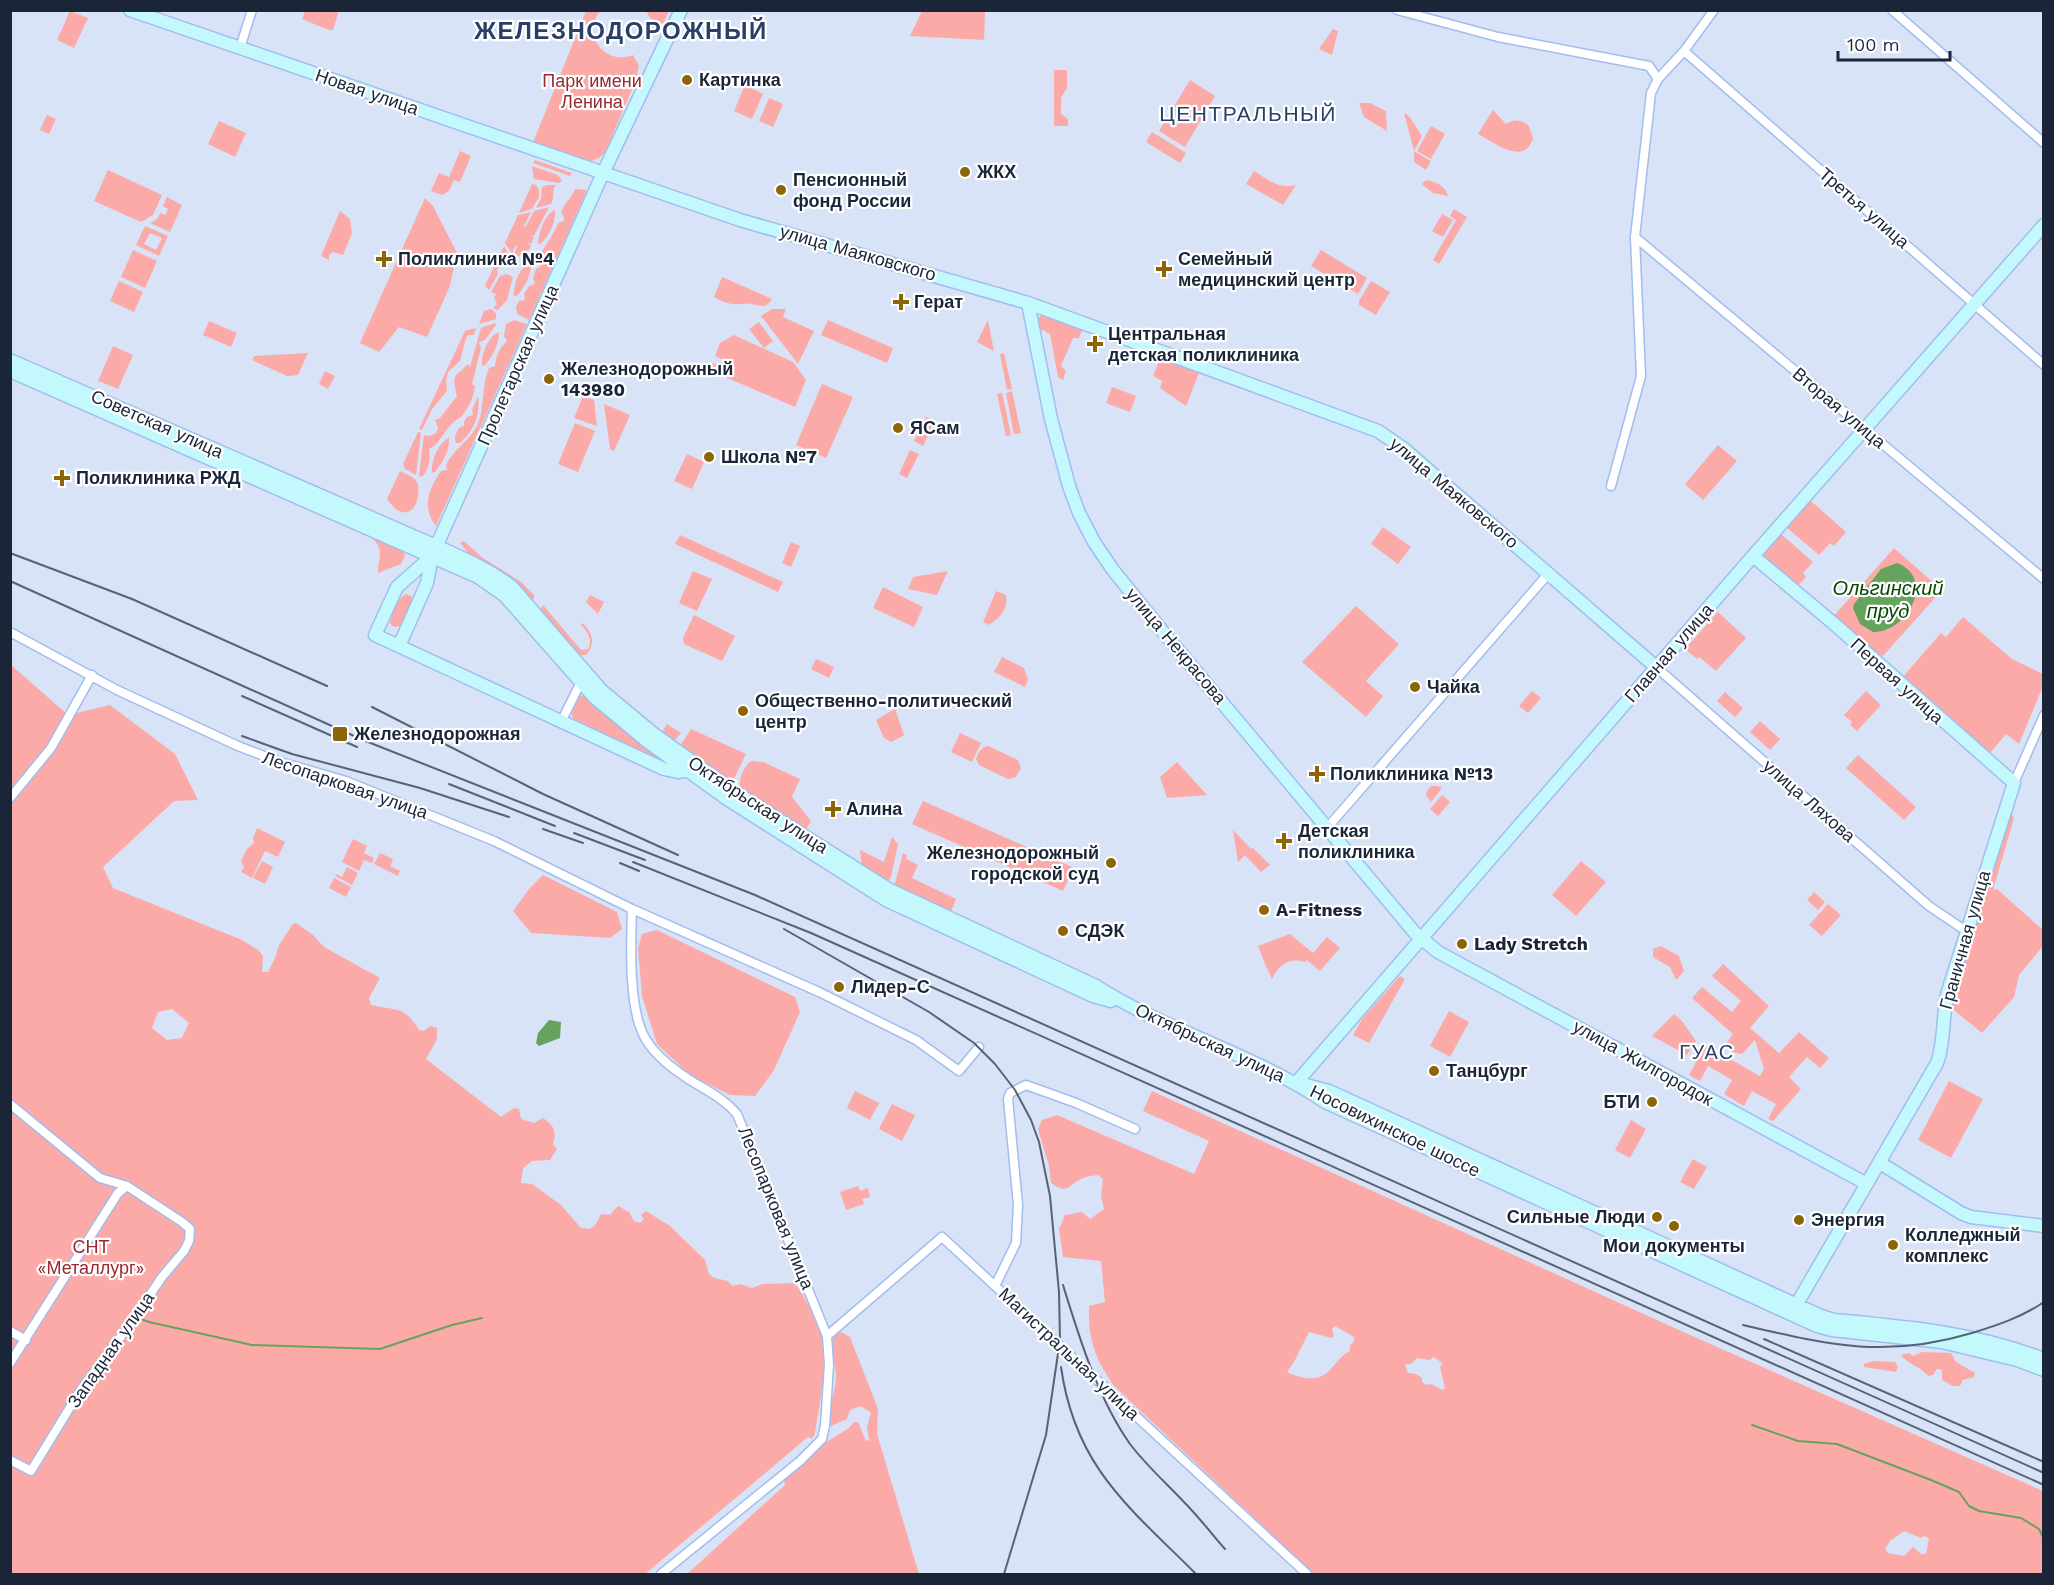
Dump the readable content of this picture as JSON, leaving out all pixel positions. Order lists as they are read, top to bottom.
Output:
{
  "streets": {
    "street": [
      "Новая улица",
      "Третья улица",
      "улица Маяковского",
      "Пролетарская улица",
      "Вторая улица",
      "Советская улица",
      "улица Некрасова",
      "Главная улица",
      "Первая улица",
      "Лесопарковая улица",
      "улица Ляхова",
      "Октябрьская улица",
      "Граничная улица",
      "улица Жилгородок",
      "Носовихинское шоссе",
      "Западная улица",
      "Магистральная улица"
    ]
  },
  "crossings": [
    ["Новая улица", "улица Маяковского"],
    ["Новая улица", "Пролетарская улица"],
    ["Третья улица", "Главная улица"],
    ["улица Маяковского", "Пролетарская улица"],
    ["улица Маяковского", "улица Некрасова"],
    ["улица Маяковского", "Главная улица"],
    ["улица Маяковского", "улица Ляхова"],
    ["Пролетарская улица", "Советская улица"],
    ["Пролетарская улица", "Октябрьская улица"],
    ["Вторая улица", "Главная улица"],
    ["Советская улица", "Октябрьская улица"],
    ["улица Некрасова", "Главная улица"],
    ["улица Некрасова", "улица Жилгородок"],
    ["Главная улица", "Первая улица"],
    ["Главная улица", "улица Ляхова"],
    ["Главная улица", "Октябрьская улица"],
    ["Главная улица", "улица Жилгородок"],
    ["Главная улица", "Носовихинское шоссе"],
    ["Первая улица", "Граничная улица"],
    ["Лесопарковая улица", "Магистральная улица"],
    ["улица Ляхова", "Граничная улица"],
    ["Октябрьская улица", "Носовихинское шоссе"],
    ["Граничная улица", "улица Жилгородок"],
    ["Граничная улица", "Носовихинское шоссе"]
  ],
  "districts": ["ЖЕЛЕЗНОДОРОЖНЫЙ", "ЦЕНТРАЛЬНЫЙ", "ГУАС"],
  "water": ["Ольгинский пруд"],
  "parks": ["Парк имени Ленина", "СНТ «Металлург»"],
  "places": {
    "other": [
      "Картинка",
      "ЖКХ",
      "Пенсионный фонд России",
      "Железнодорожный 143980",
      "ЯСам",
      "Школа №7",
      "Чайка",
      "Общественно-политический центр",
      "Железнодорожный городской суд",
      "A-Fitness",
      "СДЭК",
      "Lady Stretch",
      "Лидер-С",
      "Танцбург",
      "БТИ",
      "Сильные Люди",
      "Энергия",
      "Мои документы",
      "Колледжный комплекс"
    ],
    "health": [
      "Поликлиника №4",
      "Семейный медицинский центр",
      "Герат",
      "Центральная детская поликлиника",
      "Поликлиника РЖД",
      "Поликлиника №13",
      "Алина",
      "Детская поликлиника"
    ],
    "transit": ["Железнодорожная"]
  },
  "scale_bar": "100 m"
}
